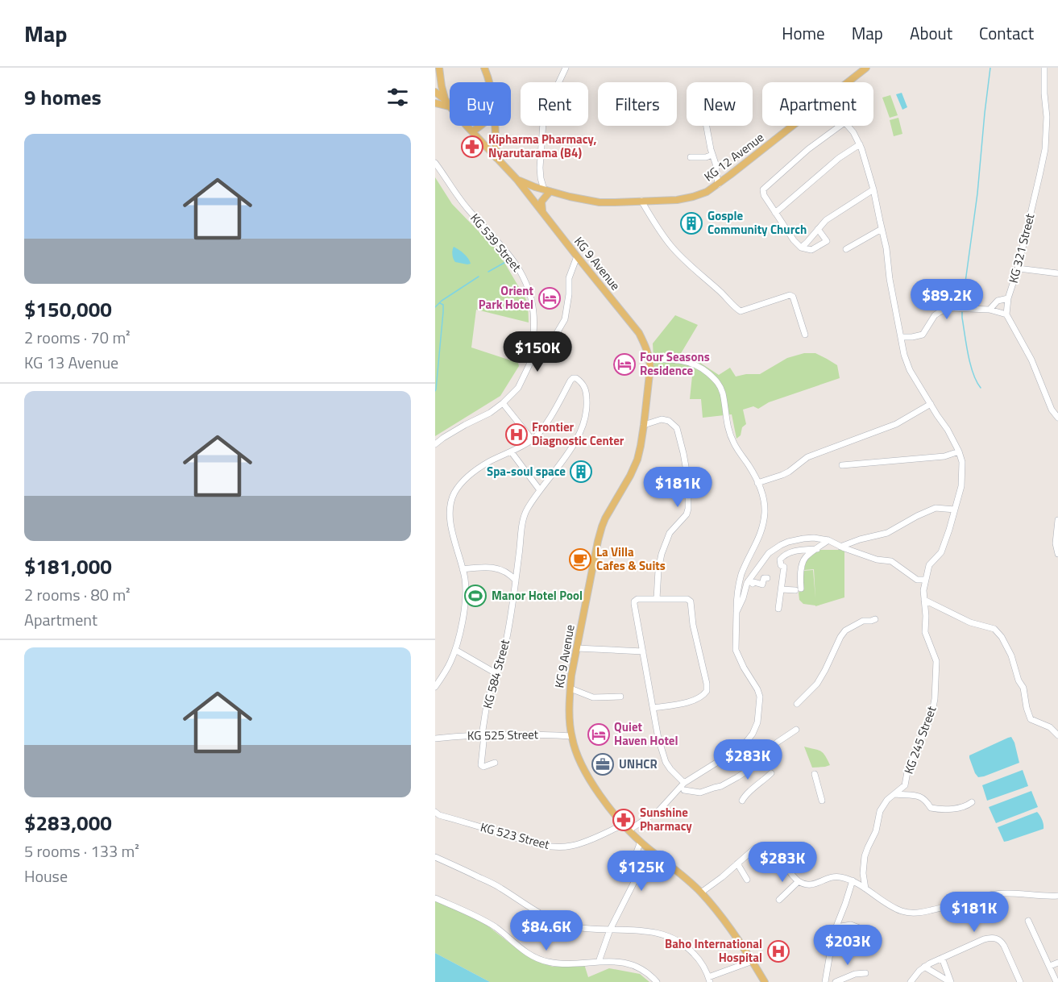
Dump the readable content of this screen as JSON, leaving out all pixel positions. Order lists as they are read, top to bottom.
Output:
{
  "streets": {
    "main road": ["KG 12 Avenue", "KG 9 Avenue"],
    "street": [
      "KG 539 Street",
      "KG 321 Street",
      "KG 584 Street",
      "KG 525 Street",
      "KG 245 Street",
      "KG 523 Street"
    ]
  },
  "crossings": [
    ["KG 12 Avenue", "KG 9 Avenue"],
    ["KG 9 Avenue", "KG 525 Street"],
    ["KG 9 Avenue", "KG 523 Street"],
    ["KG 584 Street", "KG 525 Street"]
  ],
  "places": {
    "pharmacy": ["Kipharma Pharmacy, Nyarutarama (B4)", "Sunshine Pharmacy"],
    "building": ["Gosple Community Church", "Spa-soul space"],
    "hotel": ["Orient Park Hotel", "Four Seasons Residence", "Quiet Haven Hotel"],
    "hospital": ["Frontier Diagnostic Center", "Baho International Hospital"],
    "cafe": ["La Villa Cafes & Suits"],
    "sports": ["Manor Hotel Pool"],
    "office": ["UNHCR"]
  },
  "page": {
    "header": "Map",
    "nav": [
      "Home",
      "Map",
      "About",
      "Contact"
    ],
    "heading": "9 homes",
    "chip": [
      "Buy",
      "Rent",
      "Filters",
      "New",
      "Apartment"
    ],
    "list": [
      {
        "name": "$150,000",
        "note": "2 rooms · 70 m² · KG 13 Avenue"
      },
      {
        "name": "$181,000",
        "note": "2 rooms · 80 m² · Apartment"
      },
      {
        "name": "$283,000",
        "note": "5 rooms · 133 m² · House"
      }
    ],
    "price": [
      "$89.2K",
      "$150K",
      "$181K",
      "$283K",
      "$283K",
      "$125K",
      "$181K",
      "$84.6K",
      "$203K"
    ]
  }
}
